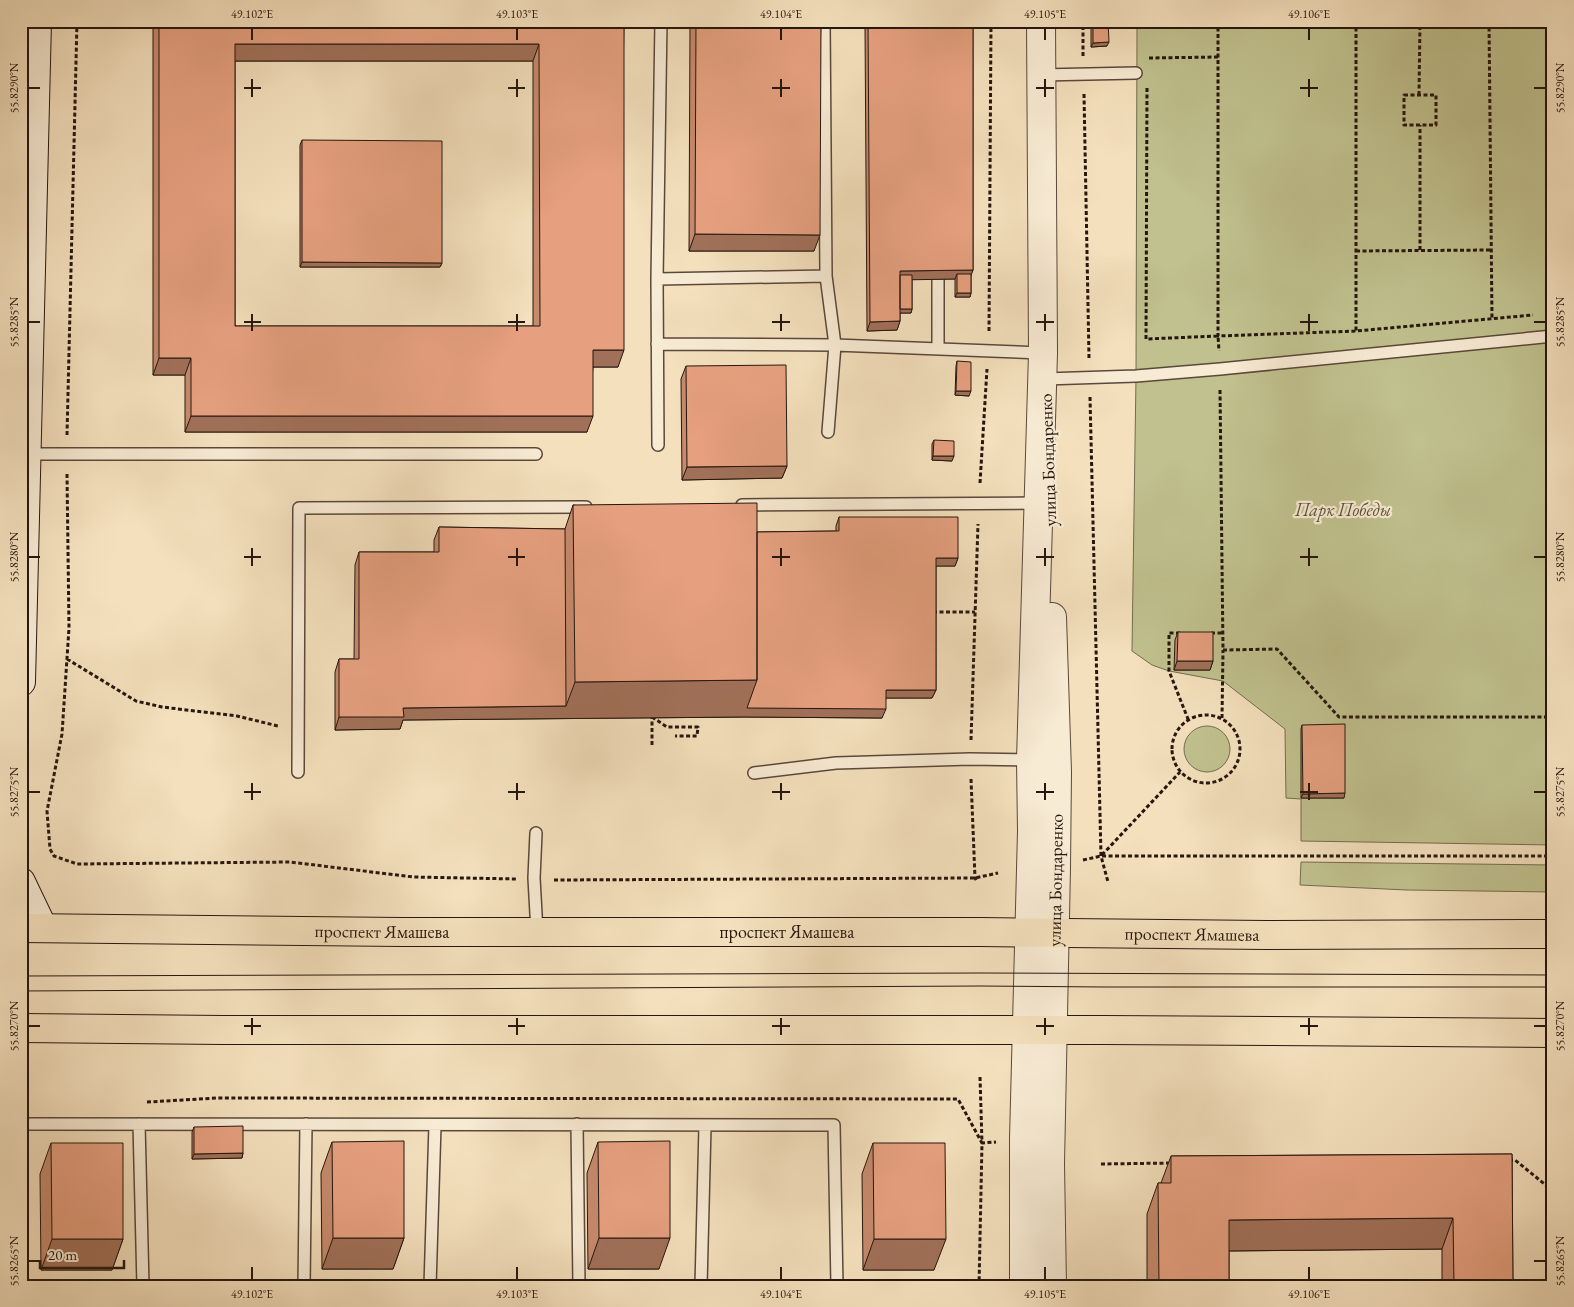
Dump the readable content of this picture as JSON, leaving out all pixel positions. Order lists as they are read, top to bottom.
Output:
{
  "streets": {
    "main road": ["проспект Ямашева"],
    "street": ["улица Бондаренко"]
  },
  "crossings": [
    ["улица Бондаренко", "проспект Ямашева"]
  ],
  "parks": ["Парк Победы"],
  "scale_bar": "20 m",
  "coordinates": [
    "49.102°E",
    "49.103°E",
    "49.104°E",
    "49.105°E",
    "49.106°E",
    "55.8290°N",
    "55.8285°N",
    "55.8280°N",
    "55.8275°N",
    "55.8270°N",
    "55.8265°N"
  ]
}
